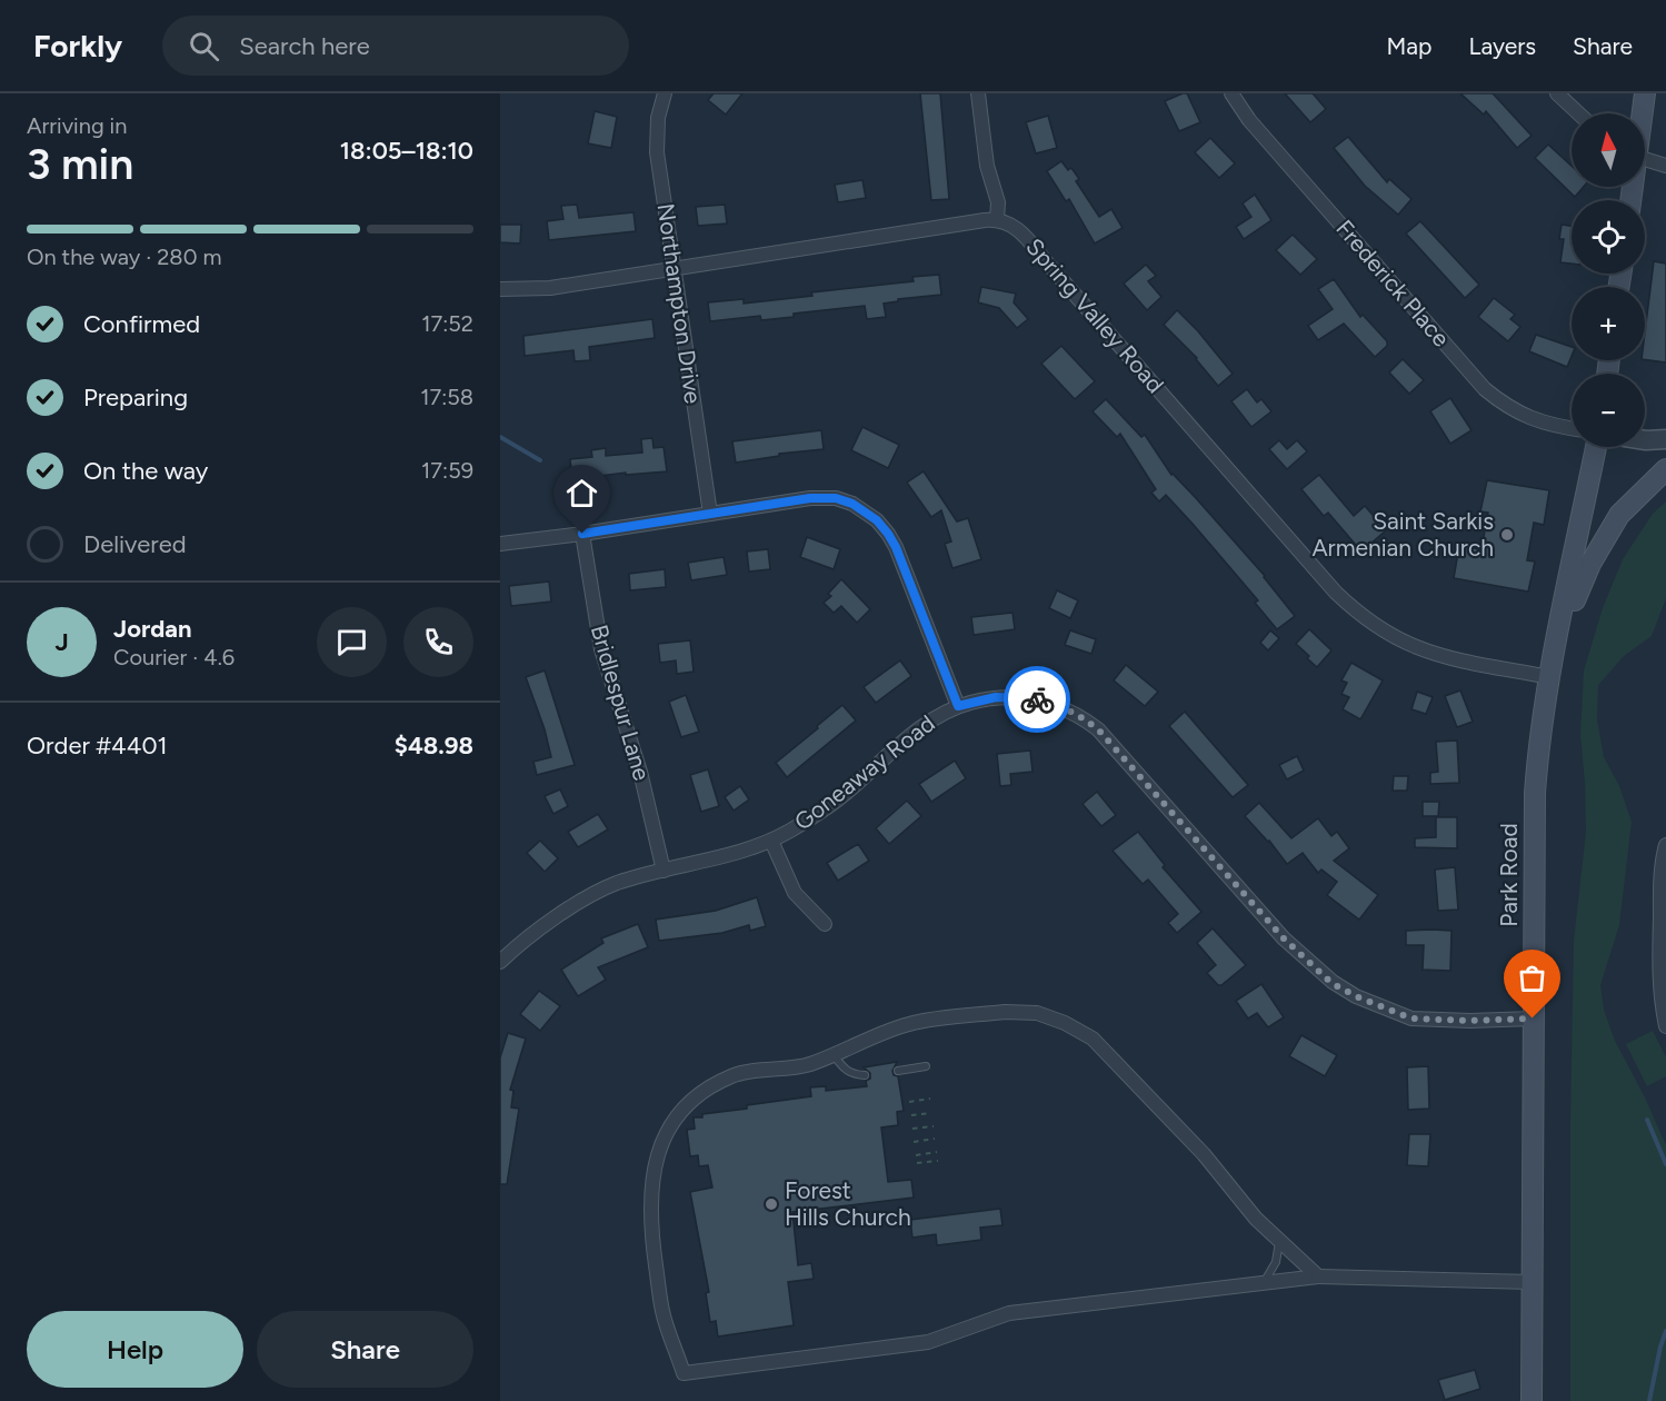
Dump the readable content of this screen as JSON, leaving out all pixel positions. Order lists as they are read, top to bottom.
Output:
{
  "streets": {
    "main road": ["Park Road"],
    "street": [
      "Frederick Place",
      "Northampton Drive",
      "Spring Valley Road",
      "Bridlespur Lane",
      "Goneaway Road"
    ]
  },
  "crossings": [
    ["Spring Valley Road", "Park Road"],
    ["Bridlespur Lane", "Goneaway Road"],
    ["Goneaway Road", "Park Road"]
  ],
  "places": ["Saint Sarkis Armenian Church", "Forest Hills Church"],
  "north": "top",
  "page": {
    "header": "Forkly",
    "search": "Search here",
    "nav": ["Map", "Layers", "Share"],
    "heading": ["3 min", "Arriving in", "18:05–18:10"],
    "panel": [
      "Jordan",
      "Courier · 4.6",
      "Order #4401",
      "$48.98"
    ],
    "map_buttons": ["+", "−"],
    "bar": "On the way · 280 m",
    "list": [
      ["Confirmed", "17:52"],
      ["Preparing", "17:58"],
      ["On the way", "17:59"],
      "Delivered"
    ],
    "round": "J",
    "buttons": ["Help", "Share"]
  }
}
